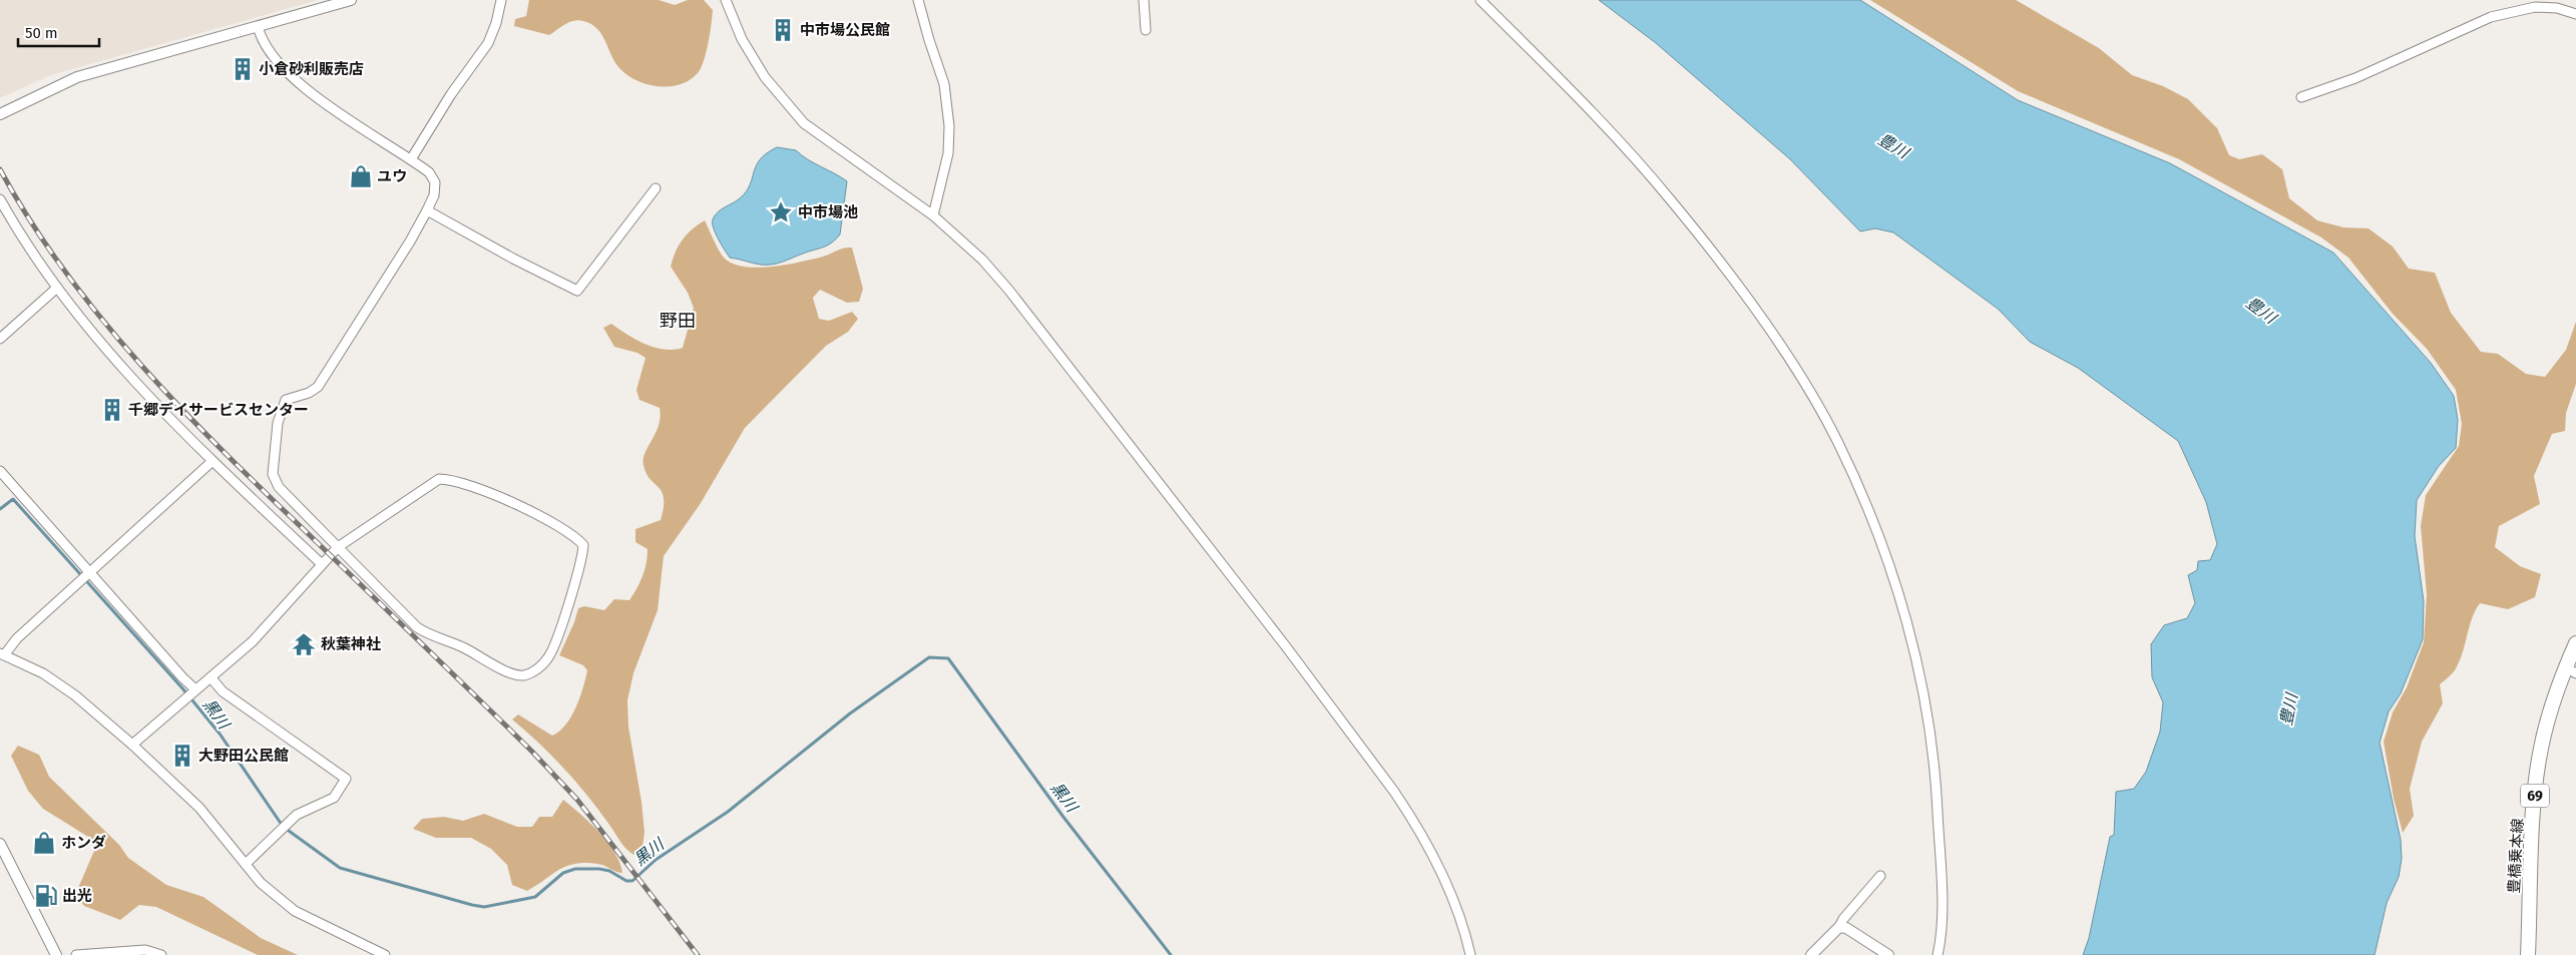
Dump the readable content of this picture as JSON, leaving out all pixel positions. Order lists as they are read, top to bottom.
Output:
{
  "streets": {
    "main road": ["69", "豊橋乗本線"]
  },
  "districts": ["野田"],
  "water": ["豊川", "黒川"],
  "places": {
    "building": [
      "中市場公民館",
      "小倉砂利販売店",
      "千郷デイサービスセンター",
      "大野田公民館"
    ],
    "shop": ["ユウ", "ホンダ"],
    "place": ["中市場池"],
    "temple": ["秋葉神社"],
    "fuel station": ["出光"]
  },
  "scale_bar": "50 m"
}
